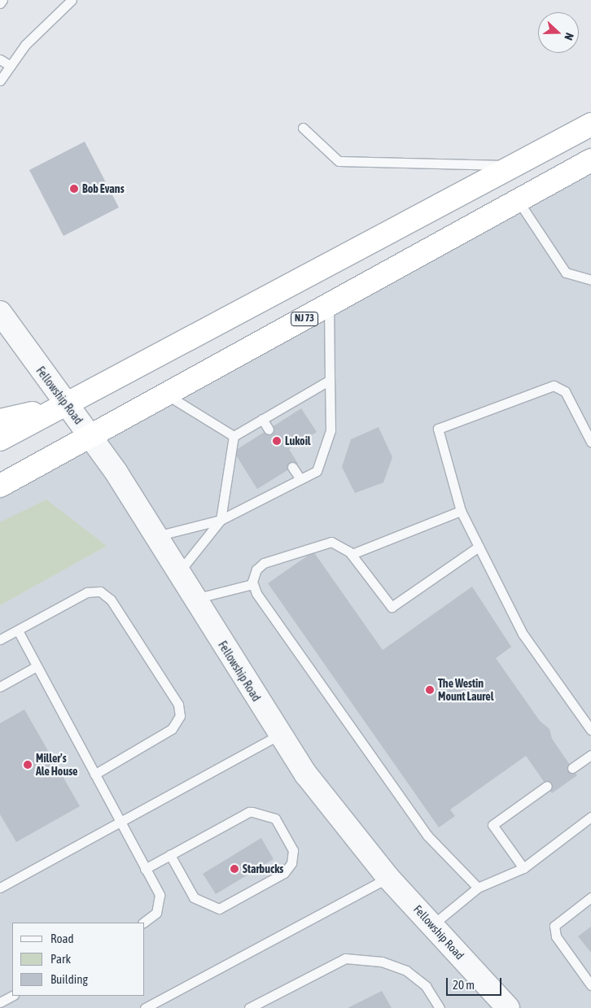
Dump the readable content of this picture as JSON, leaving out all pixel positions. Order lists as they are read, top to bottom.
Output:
{
  "streets": {
    "highway": ["NJ 73"],
    "street": ["Fellowship Road"]
  },
  "crossings": [
    ["NJ 73", "Fellowship Road"]
  ],
  "places": [
    "Bob Evans",
    "Lukoil",
    "The Westin Mount Laurel",
    "Miller's Ale House",
    "Starbucks"
  ],
  "legend": ["Road", "Park", "Building"],
  "scale_bar": "20 m",
  "north": "right"
}
